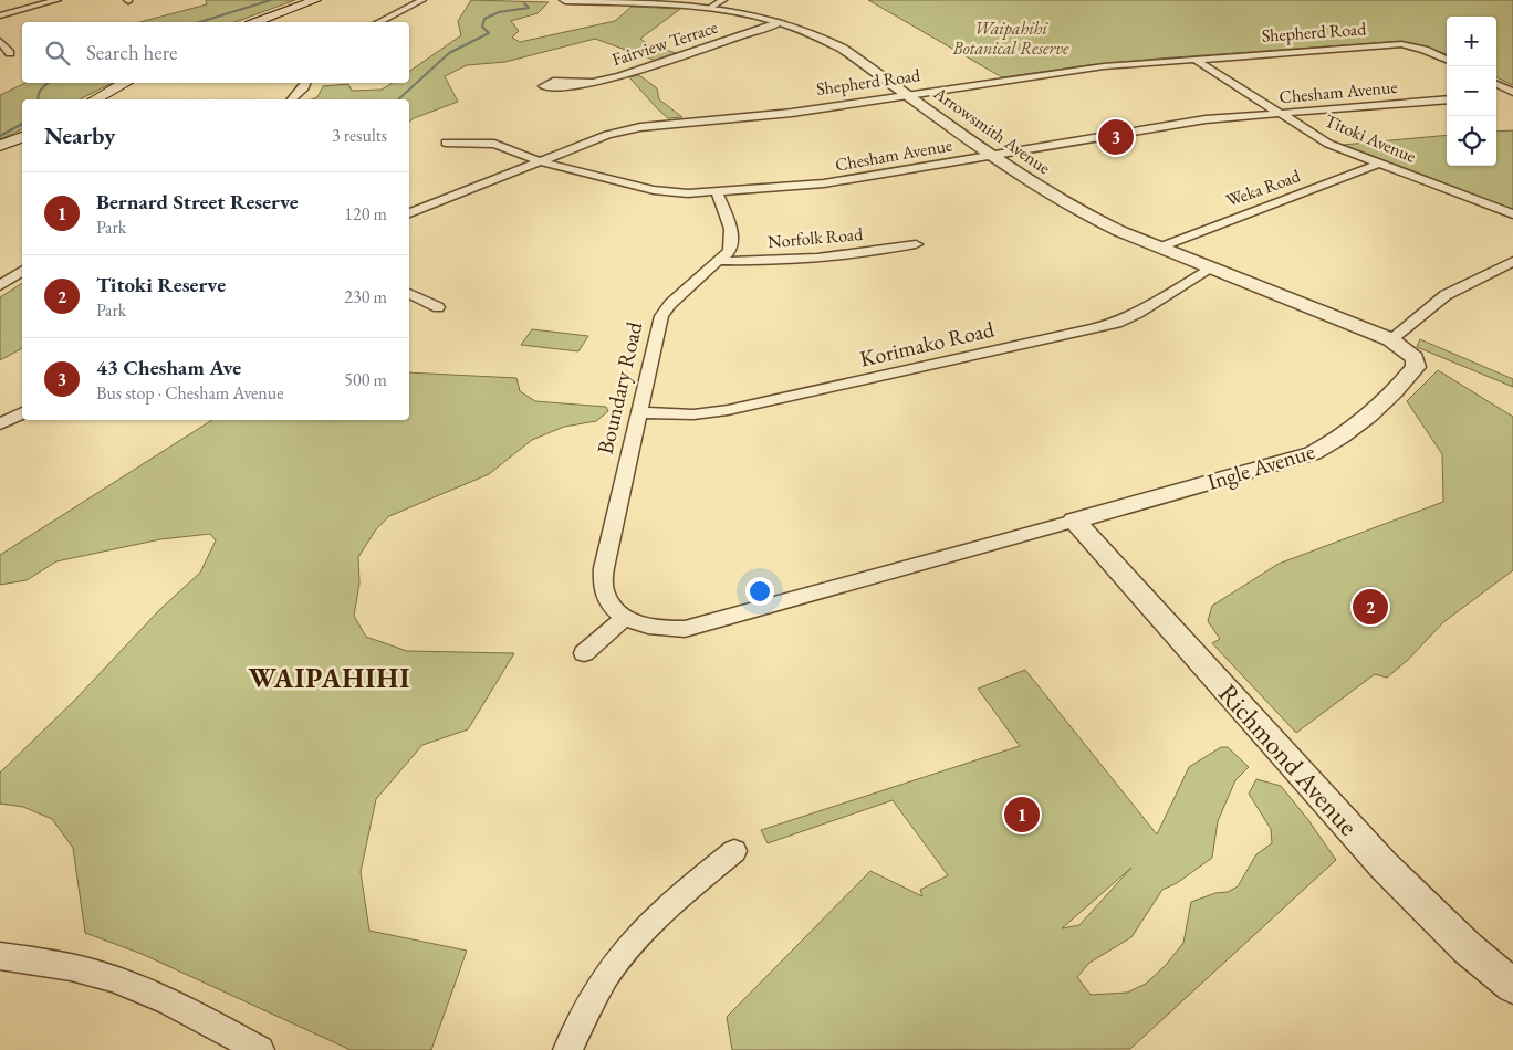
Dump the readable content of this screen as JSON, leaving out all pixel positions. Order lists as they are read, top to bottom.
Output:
{
  "streets": {
    "street": [
      "Shepherd Road",
      "Fairview Terrace",
      "Chesham Avenue",
      "Arrowsmith Avenue",
      "Titoki Avenue",
      "Weka Road",
      "Norfolk Road",
      "Korimako Road",
      "Boundary Road",
      "Ingle Avenue",
      "Richmond Avenue"
    ]
  },
  "crossings": [
    ["Shepherd Road", "Chesham Avenue"],
    ["Shepherd Road", "Arrowsmith Avenue"],
    ["Shepherd Road", "Titoki Avenue"],
    ["Fairview Terrace", "Arrowsmith Avenue"],
    ["Chesham Avenue", "Arrowsmith Avenue"],
    ["Chesham Avenue", "Titoki Avenue"],
    ["Chesham Avenue", "Boundary Road"],
    ["Arrowsmith Avenue", "Weka Road"],
    ["Arrowsmith Avenue", "Korimako Road"],
    ["Arrowsmith Avenue", "Ingle Avenue"],
    ["Titoki Avenue", "Weka Road"],
    ["Norfolk Road", "Boundary Road"],
    ["Korimako Road", "Boundary Road"],
    ["Boundary Road", "Ingle Avenue"],
    ["Boundary Road", "Richmond Avenue"],
    ["Ingle Avenue", "Richmond Avenue"]
  ],
  "districts": ["WAIPAHIHI"],
  "parks": ["Waipahihi Botanical Reserve"],
  "page": {
    "map_buttons": ["+", "−"],
    "search": "Search here",
    "heading": ["Nearby", "3 results"],
    "pins": ["3", "2", "1"],
    "list": [
      {
        "mark": "1",
        "name": "Bernard Street Reserve",
        "note": "Park",
        "value": "120 m"
      },
      {
        "mark": "2",
        "name": "Titoki Reserve",
        "note": "Park",
        "value": "230 m"
      },
      {
        "mark": "3",
        "name": "43 Chesham Ave",
        "note": "Bus stop · Chesham Avenue",
        "value": "500 m"
      }
    ]
  }
}
